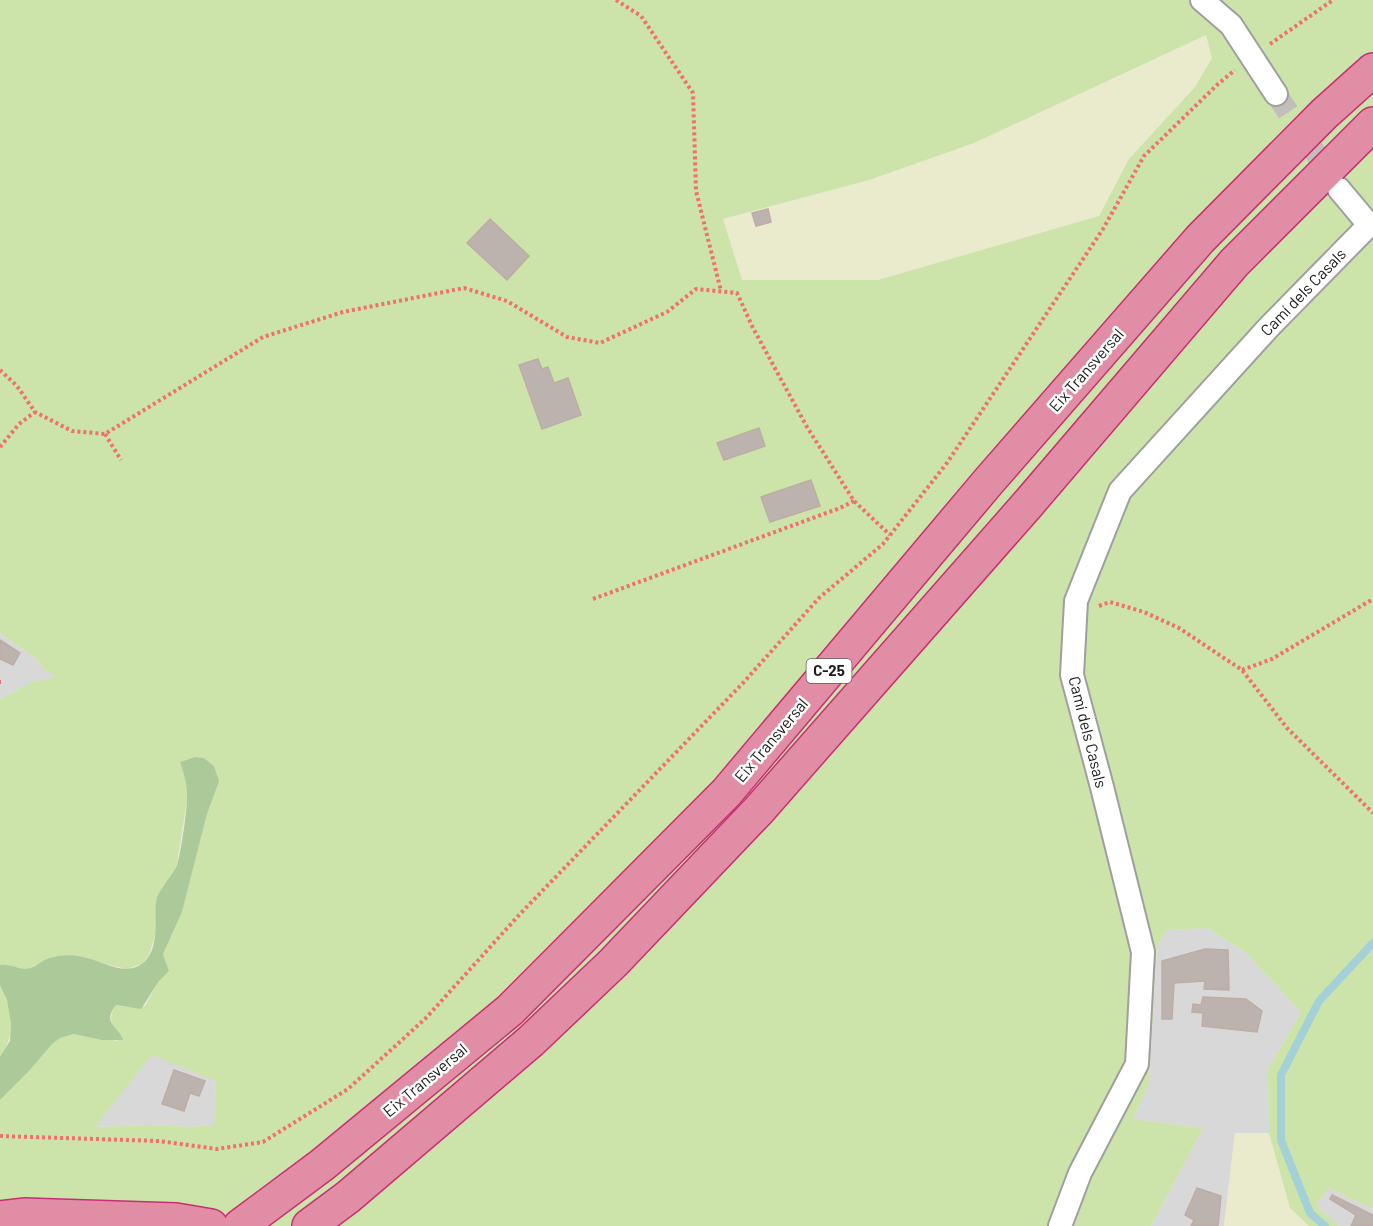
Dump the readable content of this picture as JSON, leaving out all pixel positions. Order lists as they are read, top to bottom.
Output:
{
  "streets": {
    "highway": ["Eix Transversal", "C-25"],
    "street": ["Camí dels Casals"]
  }
}
